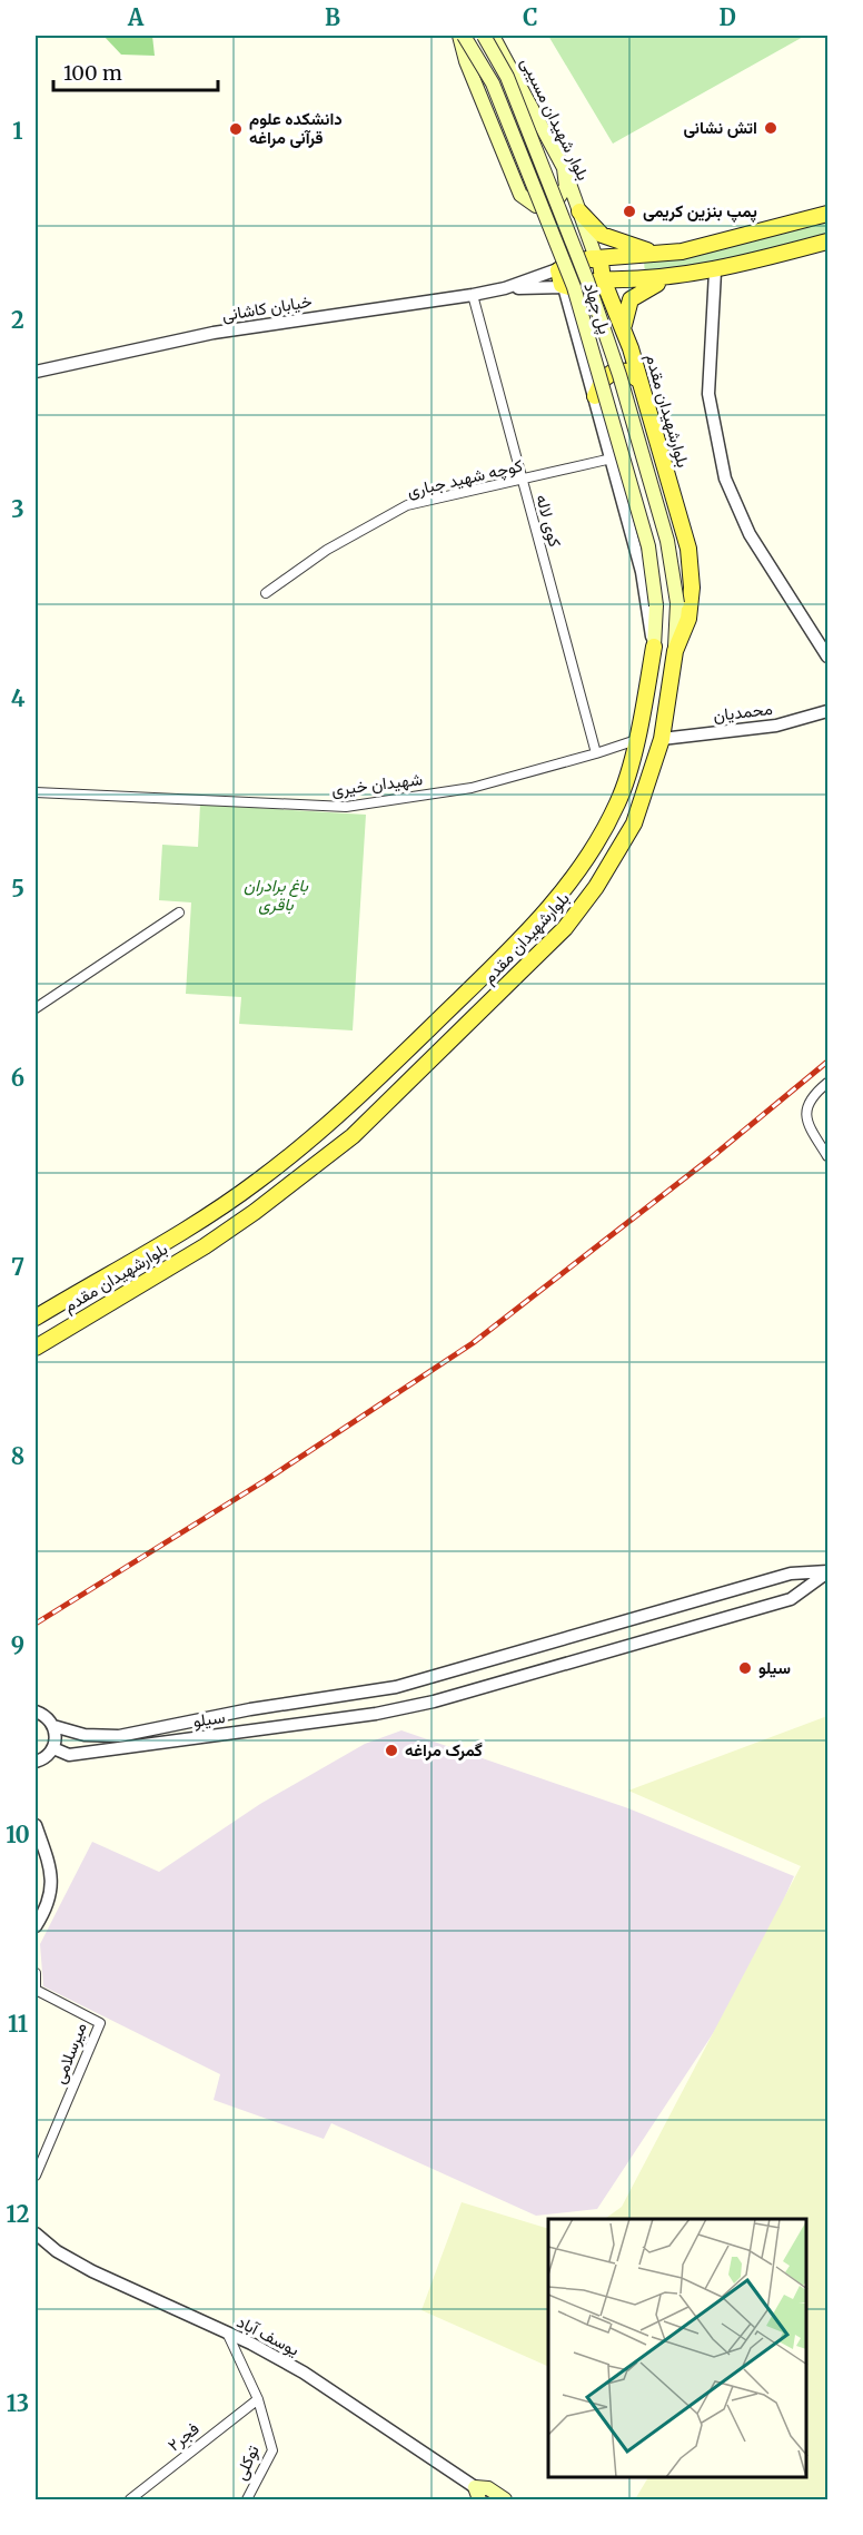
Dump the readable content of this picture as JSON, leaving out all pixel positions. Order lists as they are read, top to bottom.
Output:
{
  "streets": {
    "main road": ["بلوار شهیدان مسیبی", "پل جهاد", "بلوارشهیدان مقدم"],
    "street": [
      "خیابان کاشانی",
      "کوچه شهید جباری",
      "کوی لاله",
      "محمدیان",
      "شهیدان خیری",
      "سیلو",
      "میرسلامی",
      "یوسف آباد",
      "فجر۲",
      "توکلی"
    ]
  },
  "crossings": [
    ["بلوار شهیدان مسیبی", "بلوارشهیدان مقدم"],
    ["خیابان کاشانی", "کوی لاله"],
    ["پل جهاد", "بلوارشهیدان مقدم"],
    ["بلوارشهیدان مقدم", "محمدیان"],
    ["بلوارشهیدان مقدم", "شهیدان خیری"],
    ["کوچه شهید جباری", "کوی لاله"],
    ["کوی لاله", "شهیدان خیری"],
    ["یوسف آباد", "توکلی"],
    ["فجر۲", "توکلی"]
  ],
  "parks": ["باغ برادران باقری"],
  "places": [
    "اتش نشانی",
    "دانشکده علوم قرآنی مراغه",
    "پمپ بنزین کریمی",
    "سیلو",
    "گمرک مراغه"
  ],
  "scale_bar": "100 m",
  "grid": {
    "columns": [
      "A",
      "B",
      "C",
      "D"
    ],
    "rows": [
      "1",
      "2",
      "3",
      "4",
      "5",
      "6",
      "7",
      "8",
      "9",
      "10",
      "11",
      "12",
      "13"
    ]
  }
}
